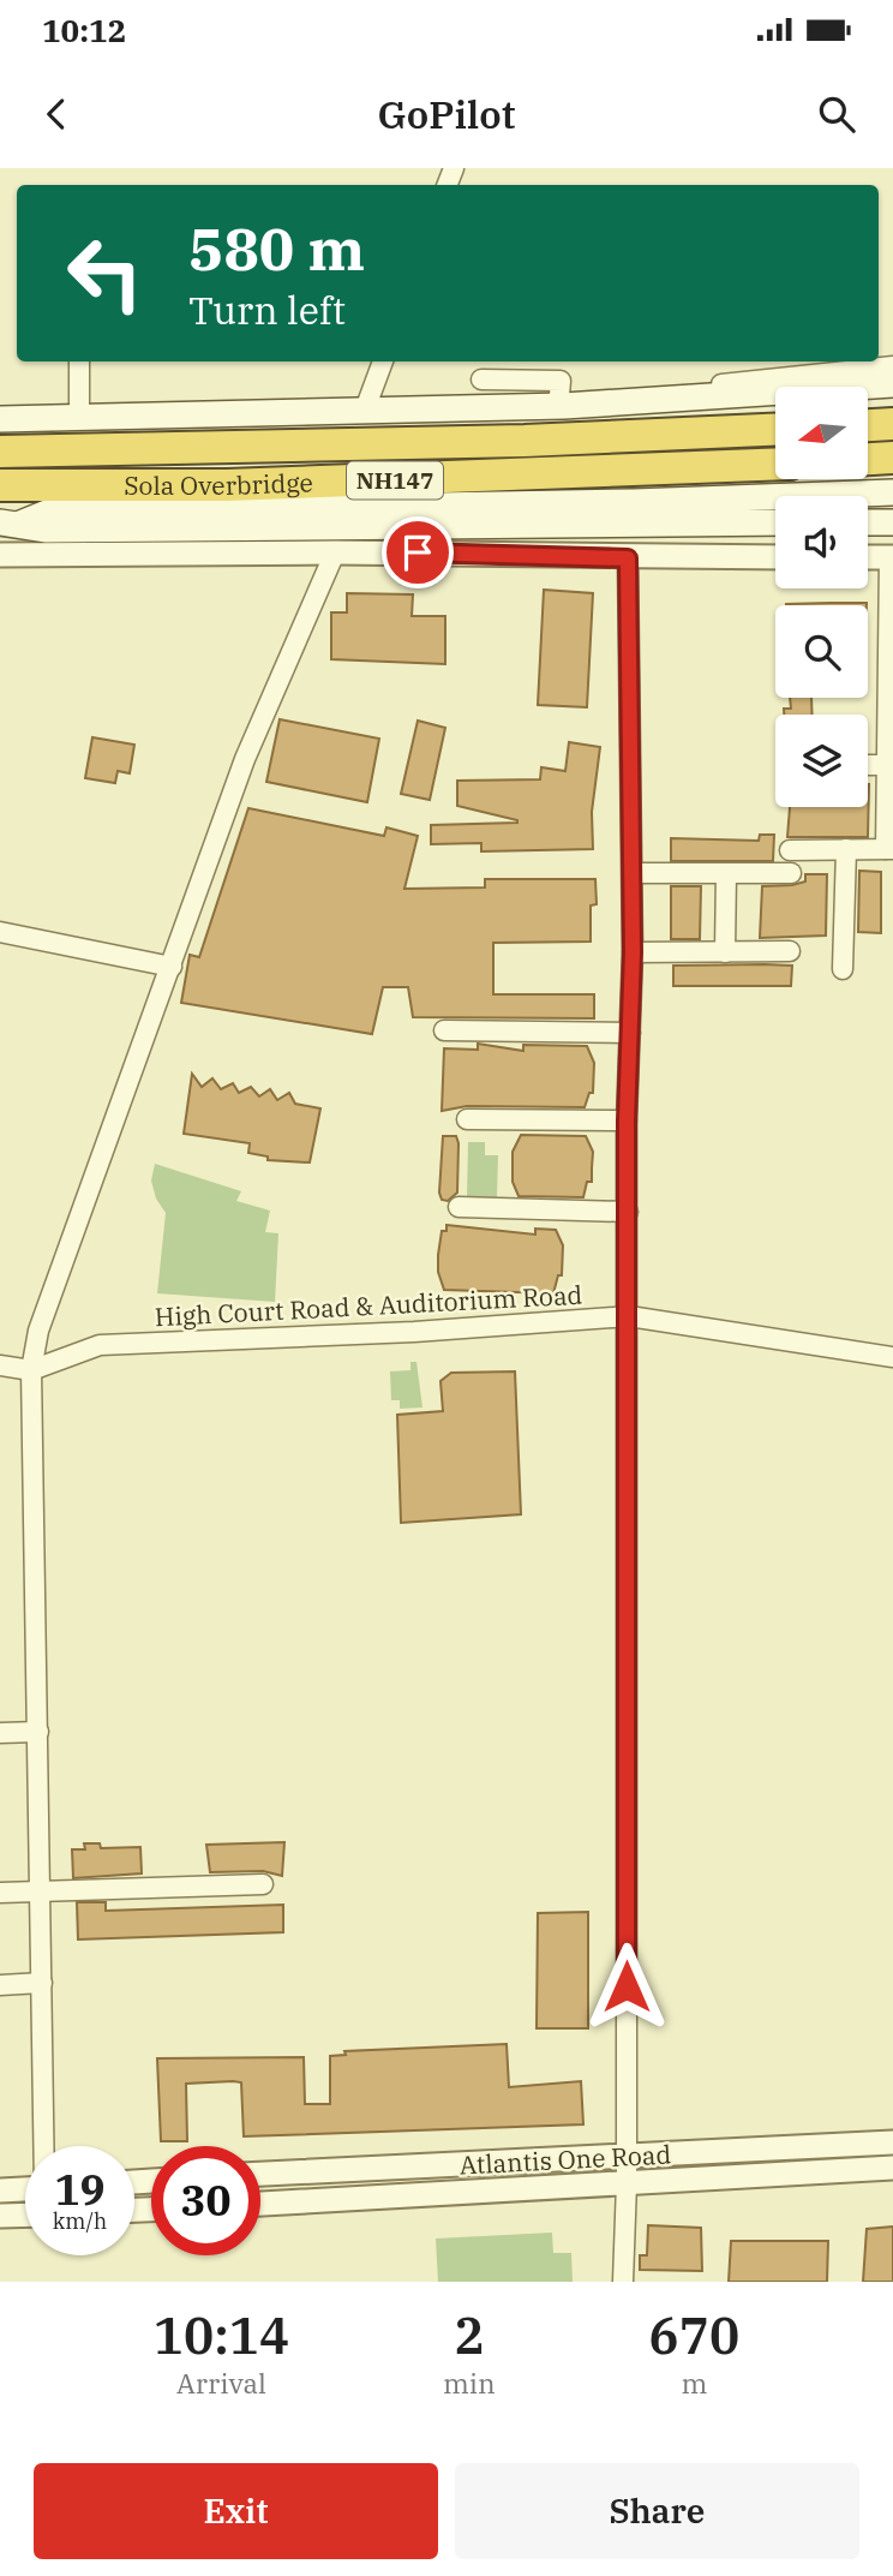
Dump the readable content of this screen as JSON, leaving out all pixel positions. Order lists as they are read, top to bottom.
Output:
{
  "streets": {
    "highway": ["NH147", "Sola Overbridge"],
    "street": ["High Court Road & Auditorium Road", "Atlantis One Road"]
  },
  "north": "left",
  "page": {
    "status": "10:12",
    "header": "GoPilot",
    "turn": ["580 m", "Turn left"],
    "speed": "19 km/h",
    "limit": "30",
    "eta": [
      "10:14",
      "Arrival",
      "2",
      "min",
      "670",
      "m"
    ],
    "buttons": ["Exit", "Share"]
  }
}
